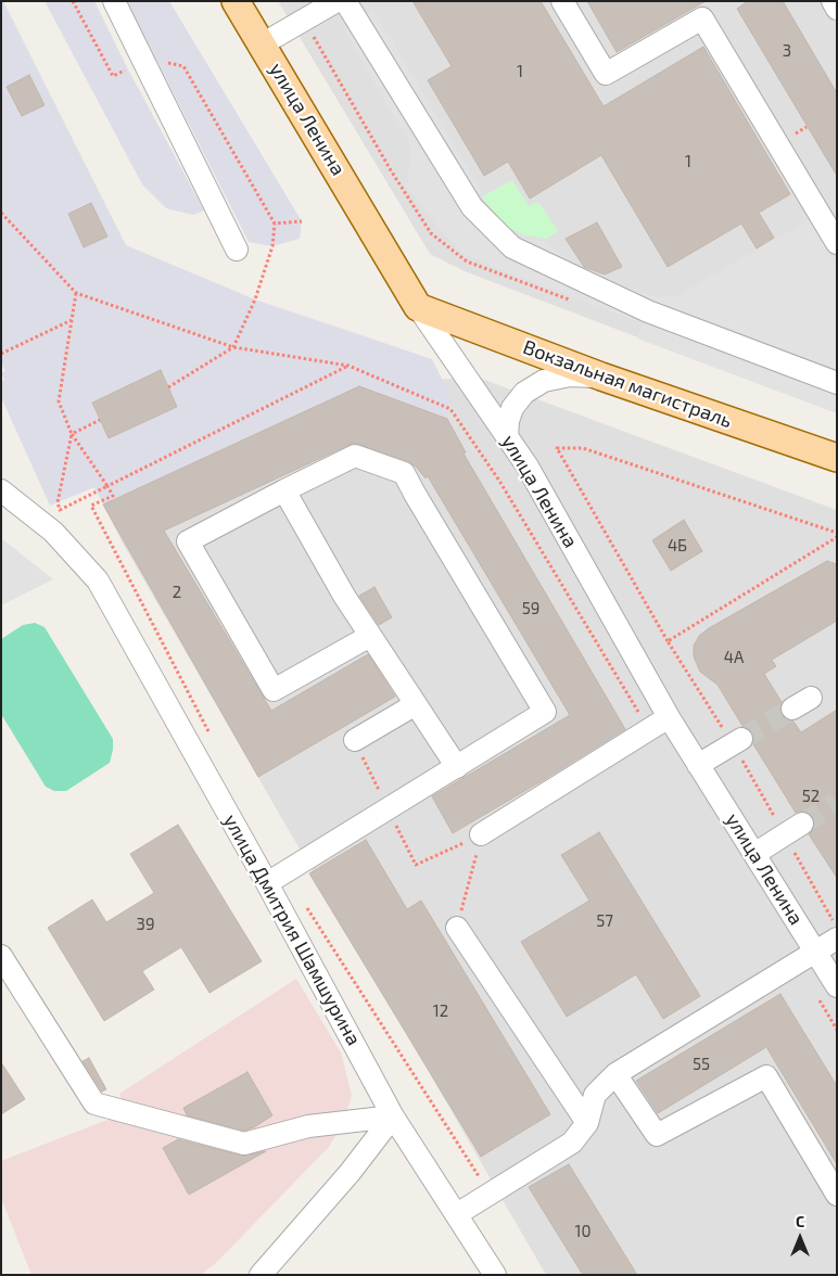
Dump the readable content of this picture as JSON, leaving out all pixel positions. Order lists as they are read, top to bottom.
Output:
{
  "streets": {
    "main road": ["улица Ленина", "Вокзальная магистраль"],
    "street": ["улица Дмитрия Шамшурина"]
  },
  "crossings": [
    ["улица Ленина", "Вокзальная магистраль"]
  ],
  "house_numbers": [
    "3",
    "1",
    "1",
    "4Б",
    "2",
    "59",
    "4А",
    "52",
    "57",
    "39",
    "12",
    "55",
    "10"
  ],
  "north": "top"
}
